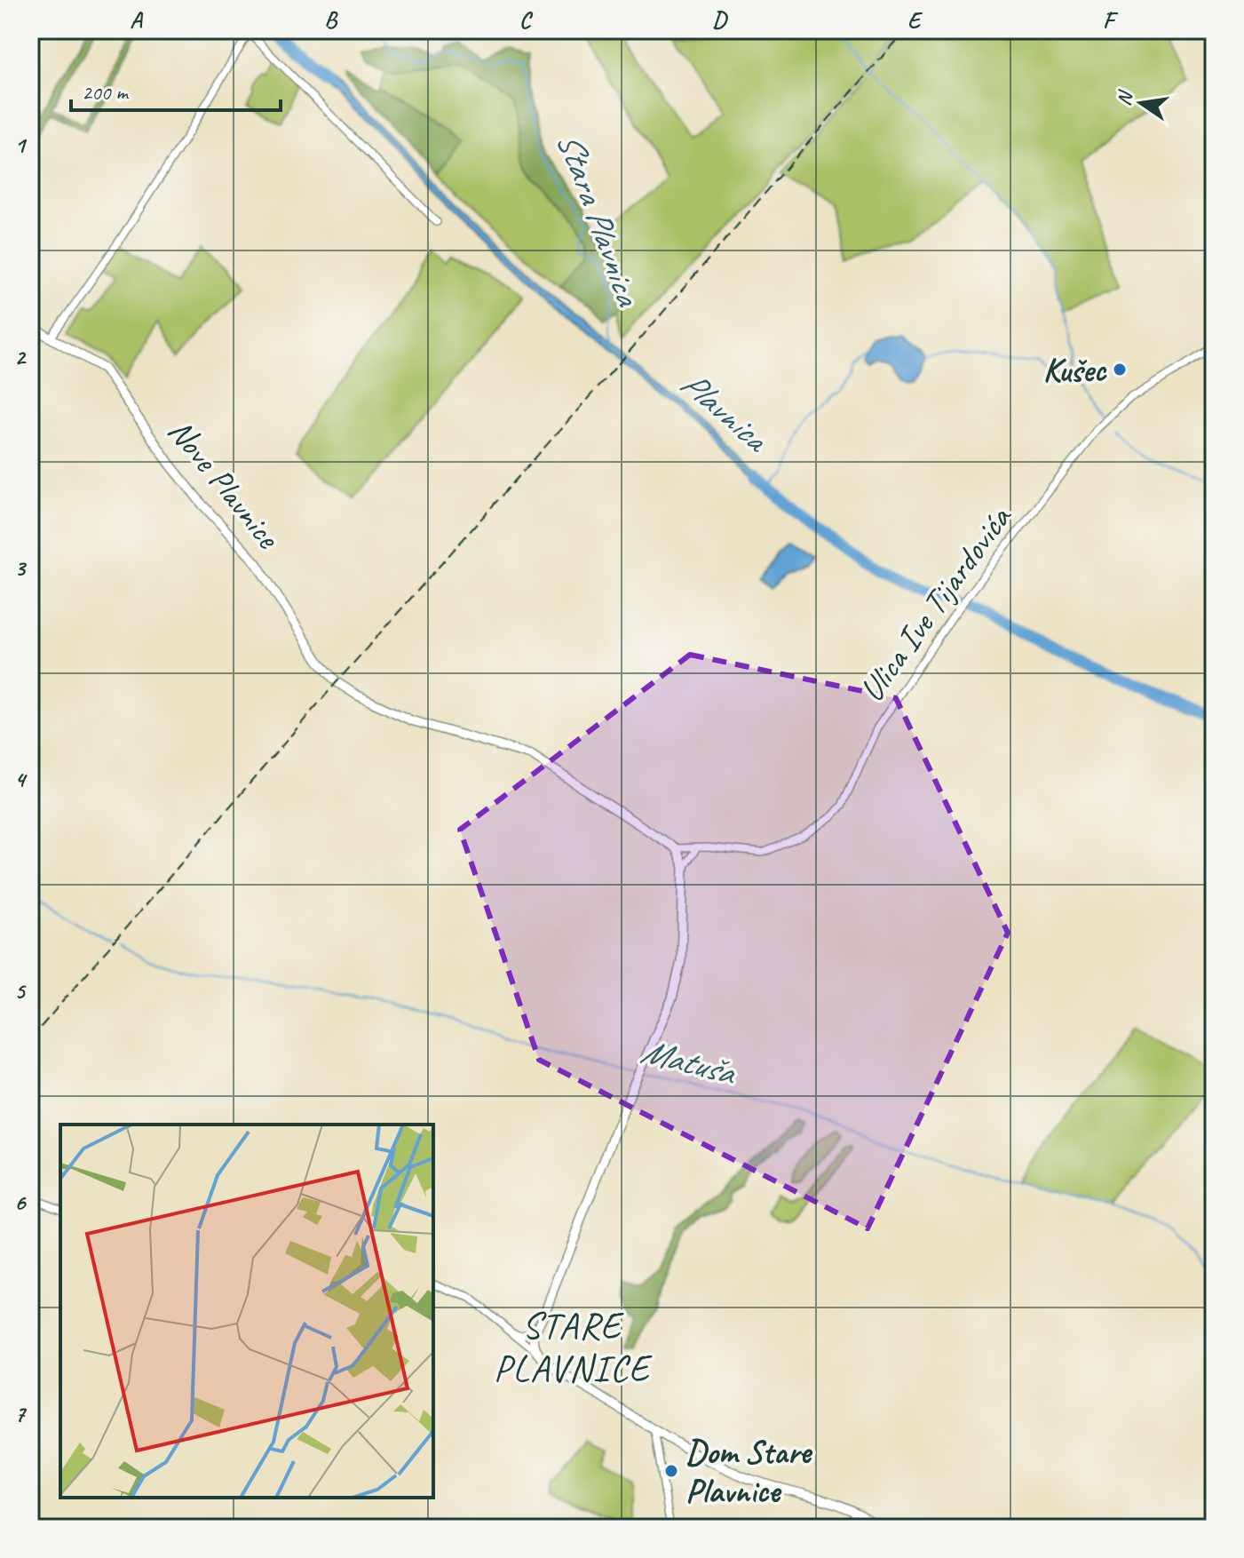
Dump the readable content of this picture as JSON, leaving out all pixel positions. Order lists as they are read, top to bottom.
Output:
{
  "streets": {
    "street": ["Nove Plavnice", "Ulica Ive Tijardovića"]
  },
  "crossings": [
    ["Nove Plavnice", "Ulica Ive Tijardovića"]
  ],
  "districts": ["STARE PLAVNICE"],
  "water": ["Stara Plavnica", "Plavnica", "Matuša"],
  "places": ["Kušec", "Dom Stare Plavnice"],
  "scale_bar": "200 m",
  "north": "left",
  "grid": {
    "columns": [
      "A",
      "B",
      "C",
      "D",
      "E",
      "F"
    ],
    "rows": [
      "1",
      "2",
      "3",
      "4",
      "5",
      "6",
      "7"
    ]
  }
}
